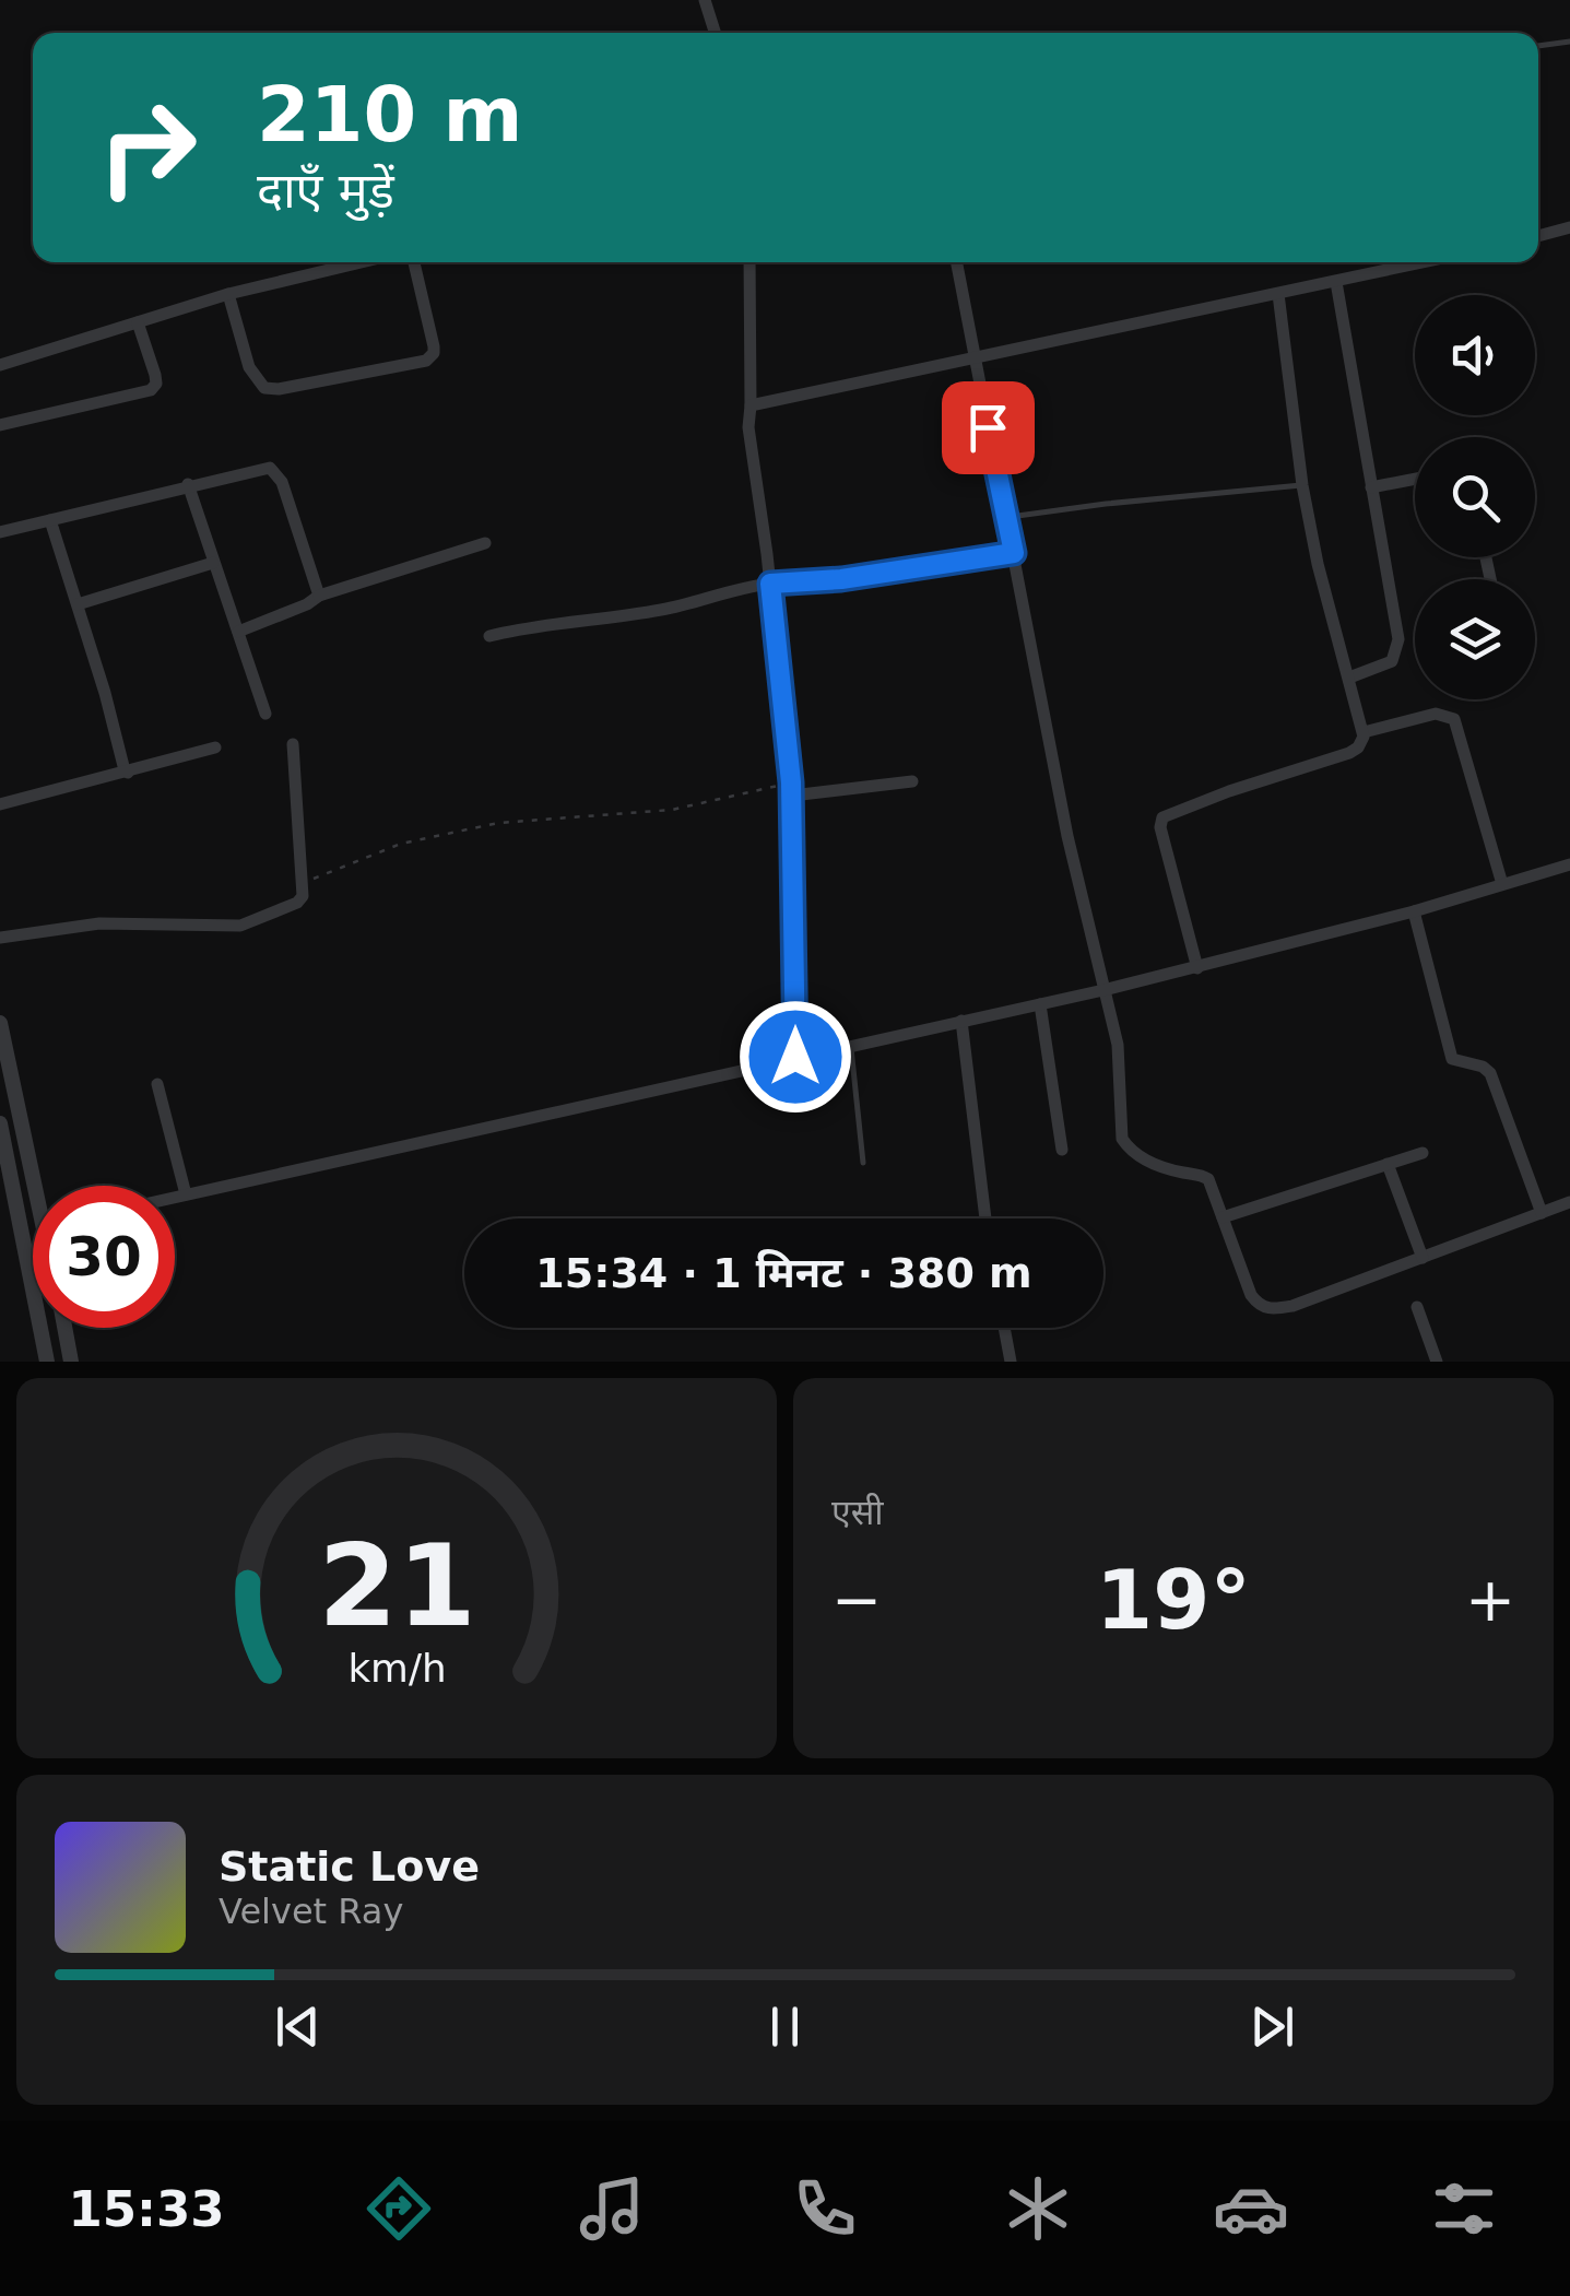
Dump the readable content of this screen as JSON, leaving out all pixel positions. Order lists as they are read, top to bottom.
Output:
{
  "page": {
    "turn": ["210 m", "दाएँ मुड़ें"],
    "limit": "30",
    "trip": "15:34 · 1 मिनट · 380 m",
    "tile": "एसी",
    "heat": ["−", "19°", "+"],
    "song": ["Static Love", "Velvet Ray"],
    "tabs": "15:33",
    "gauge": ["21", "km/h"]
  }
}
